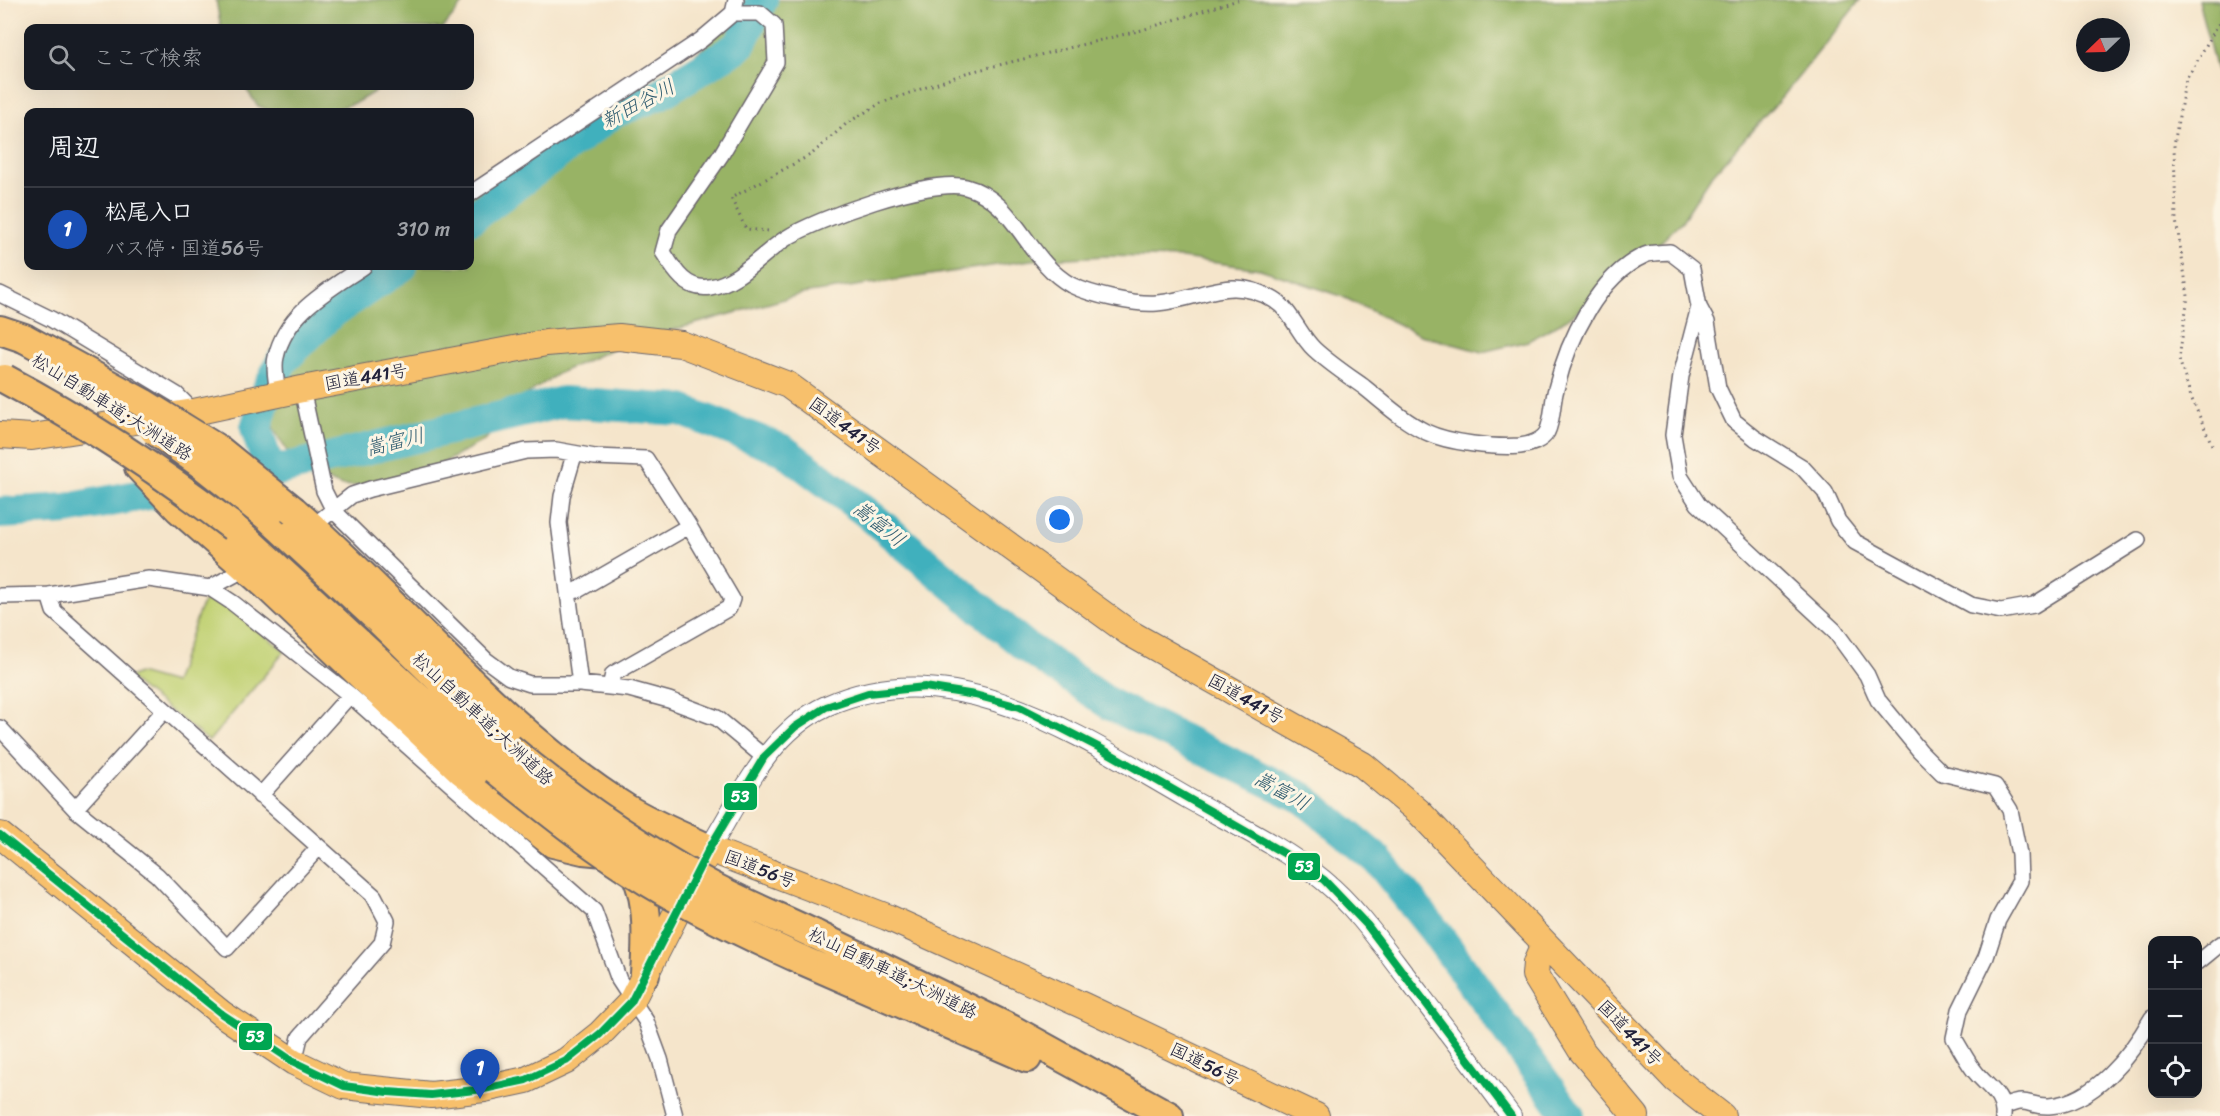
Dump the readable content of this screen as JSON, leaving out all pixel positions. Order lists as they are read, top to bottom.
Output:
{
  "streets": {
    "highway": ["国道441号", "松山自動車道;大洲道路", "国道56号"]
  },
  "water": ["新田谷川", "嵩富川"],
  "lines": ["transit line 53"],
  "north": "bottom left",
  "page": {
    "search": "ここで検索",
    "heading": "周辺",
    "list": [
      {
        "mark": "1",
        "name": "松尾入口",
        "note": "バス停 · 国道56号",
        "value": "310 m"
      }
    ],
    "map_buttons": ["+", "−"],
    "pins": "1"
  }
}
